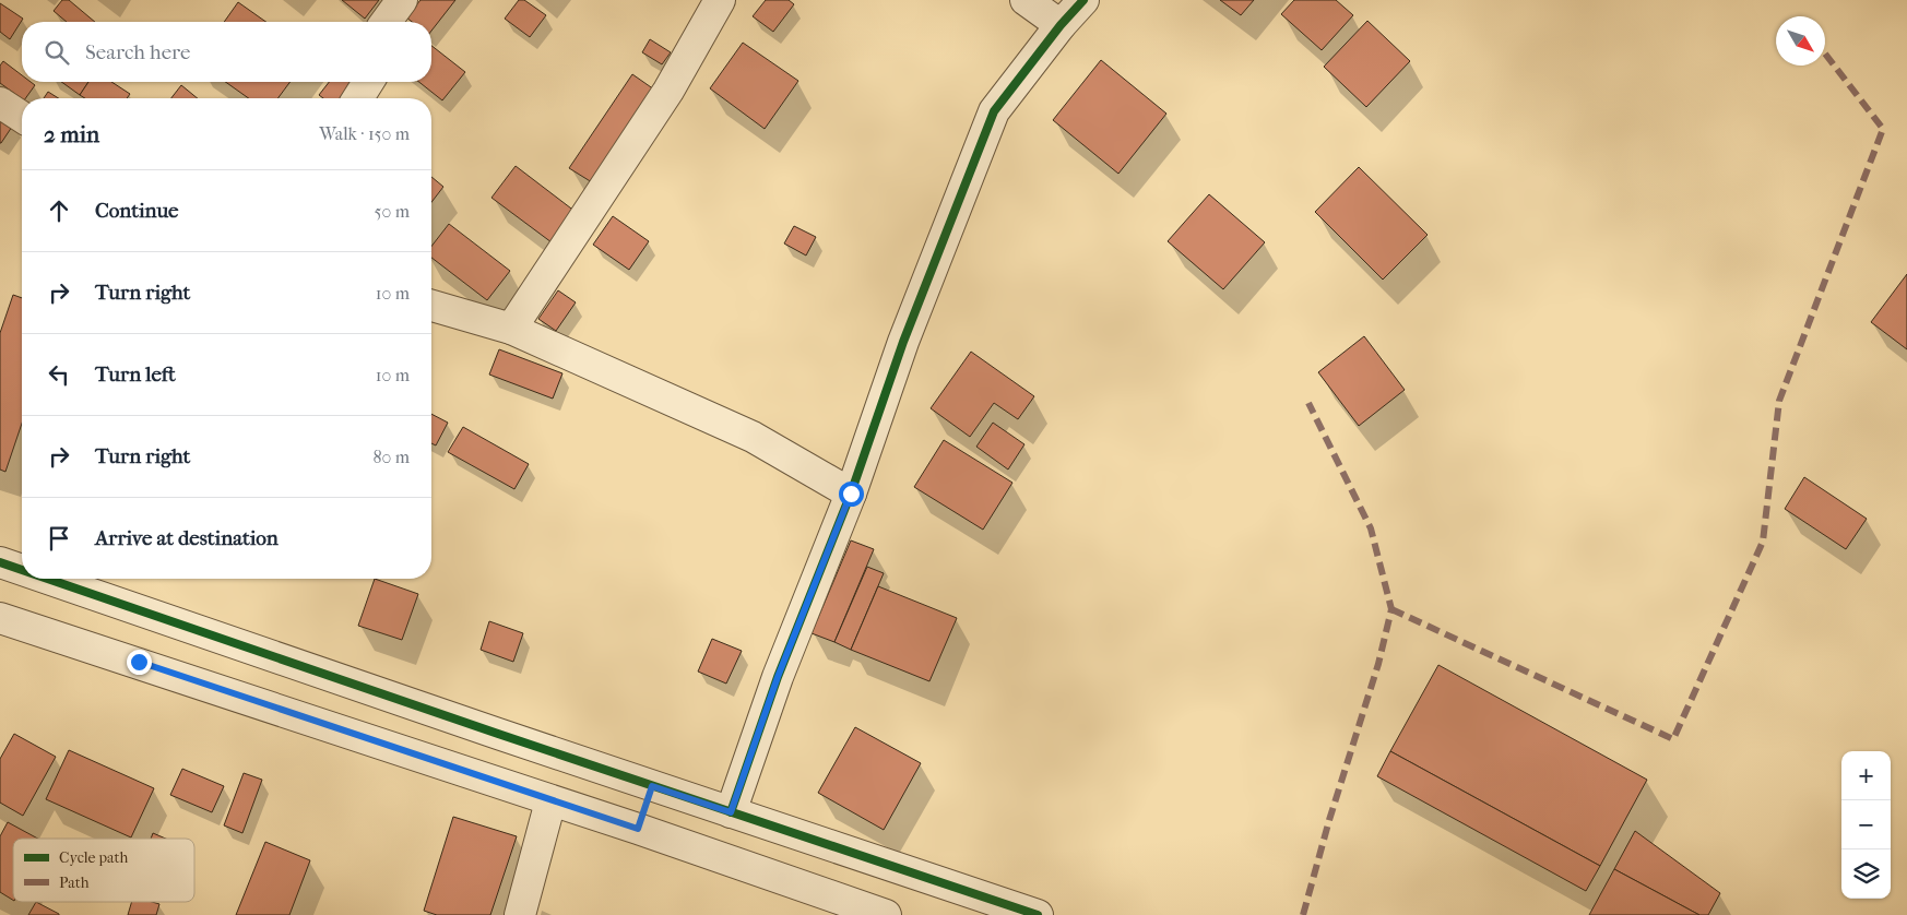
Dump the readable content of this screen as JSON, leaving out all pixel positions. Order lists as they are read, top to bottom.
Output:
{
  "legend": ["Cycle path", "Path"],
  "north": "bottom right",
  "page": {
    "search": "Search here",
    "heading": ["2 min", "Walk · 150 m"],
    "list": [
      ["Continue", "50 m"],
      ["Turn right", "10 m"],
      ["Turn left", "10 m"],
      ["Turn right", "80 m"],
      "Arrive at destination"
    ],
    "map_buttons": ["+", "−"]
  }
}
